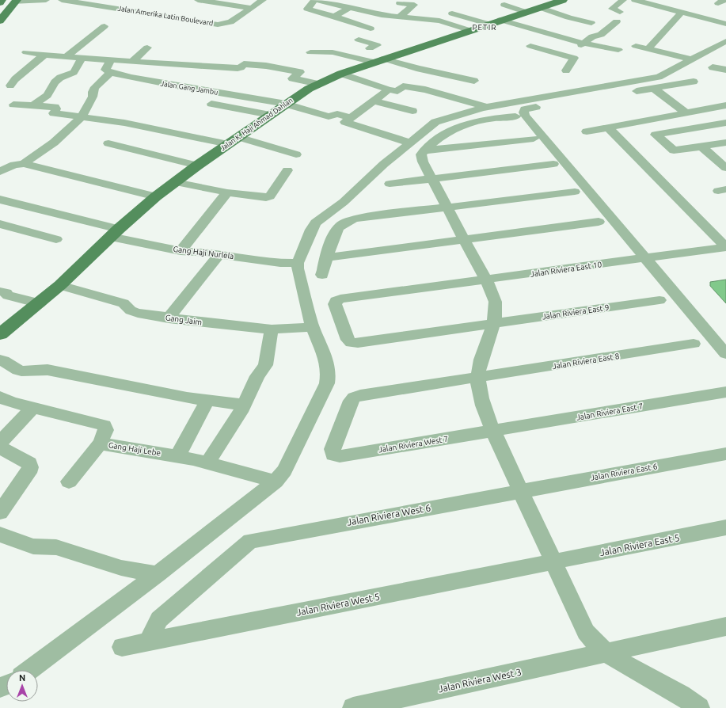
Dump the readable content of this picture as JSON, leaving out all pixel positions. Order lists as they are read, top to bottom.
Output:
{
  "streets": {
    "main road": ["Jalan K. Haji Ahmad Dahlan"],
    "street": [
      "Jalan Amerika Latin Boulevard",
      "Jalan Gang Jambu",
      "Gang Haji Nurlela",
      "Jalan Riviera East 10",
      "Jalan Riviera East 9",
      "Gang Jaim",
      "Jalan Riviera East 8",
      "Jalan Riviera East 7",
      "Jalan Riviera West 7",
      "Gang Haji Lebe",
      "Jalan Riviera East 6",
      "Jalan Riviera West 6",
      "Jalan Riviera East 5",
      "Jalan Riviera West 5",
      "Jalan Riviera West 3"
    ]
  },
  "crossings": [
    ["Jalan Gang Jambu", "Jalan K. Haji Ahmad Dahlan"],
    ["Jalan K. Haji Ahmad Dahlan", "Gang Haji Nurlela"],
    ["Jalan K. Haji Ahmad Dahlan", "Gang Jaim"],
    ["Jalan Riviera East 10", "Jalan Riviera East 9"],
    ["Jalan Riviera East 8", "Jalan Riviera West 7"],
    ["Jalan Riviera East 7", "Jalan Riviera West 7"],
    ["Jalan Riviera East 6", "Jalan Riviera West 6"],
    ["Jalan Riviera West 6", "Jalan Riviera West 5"],
    ["Jalan Riviera East 5", "Jalan Riviera West 5"]
  ],
  "districts": ["PETIR"],
  "north": "top"
}
